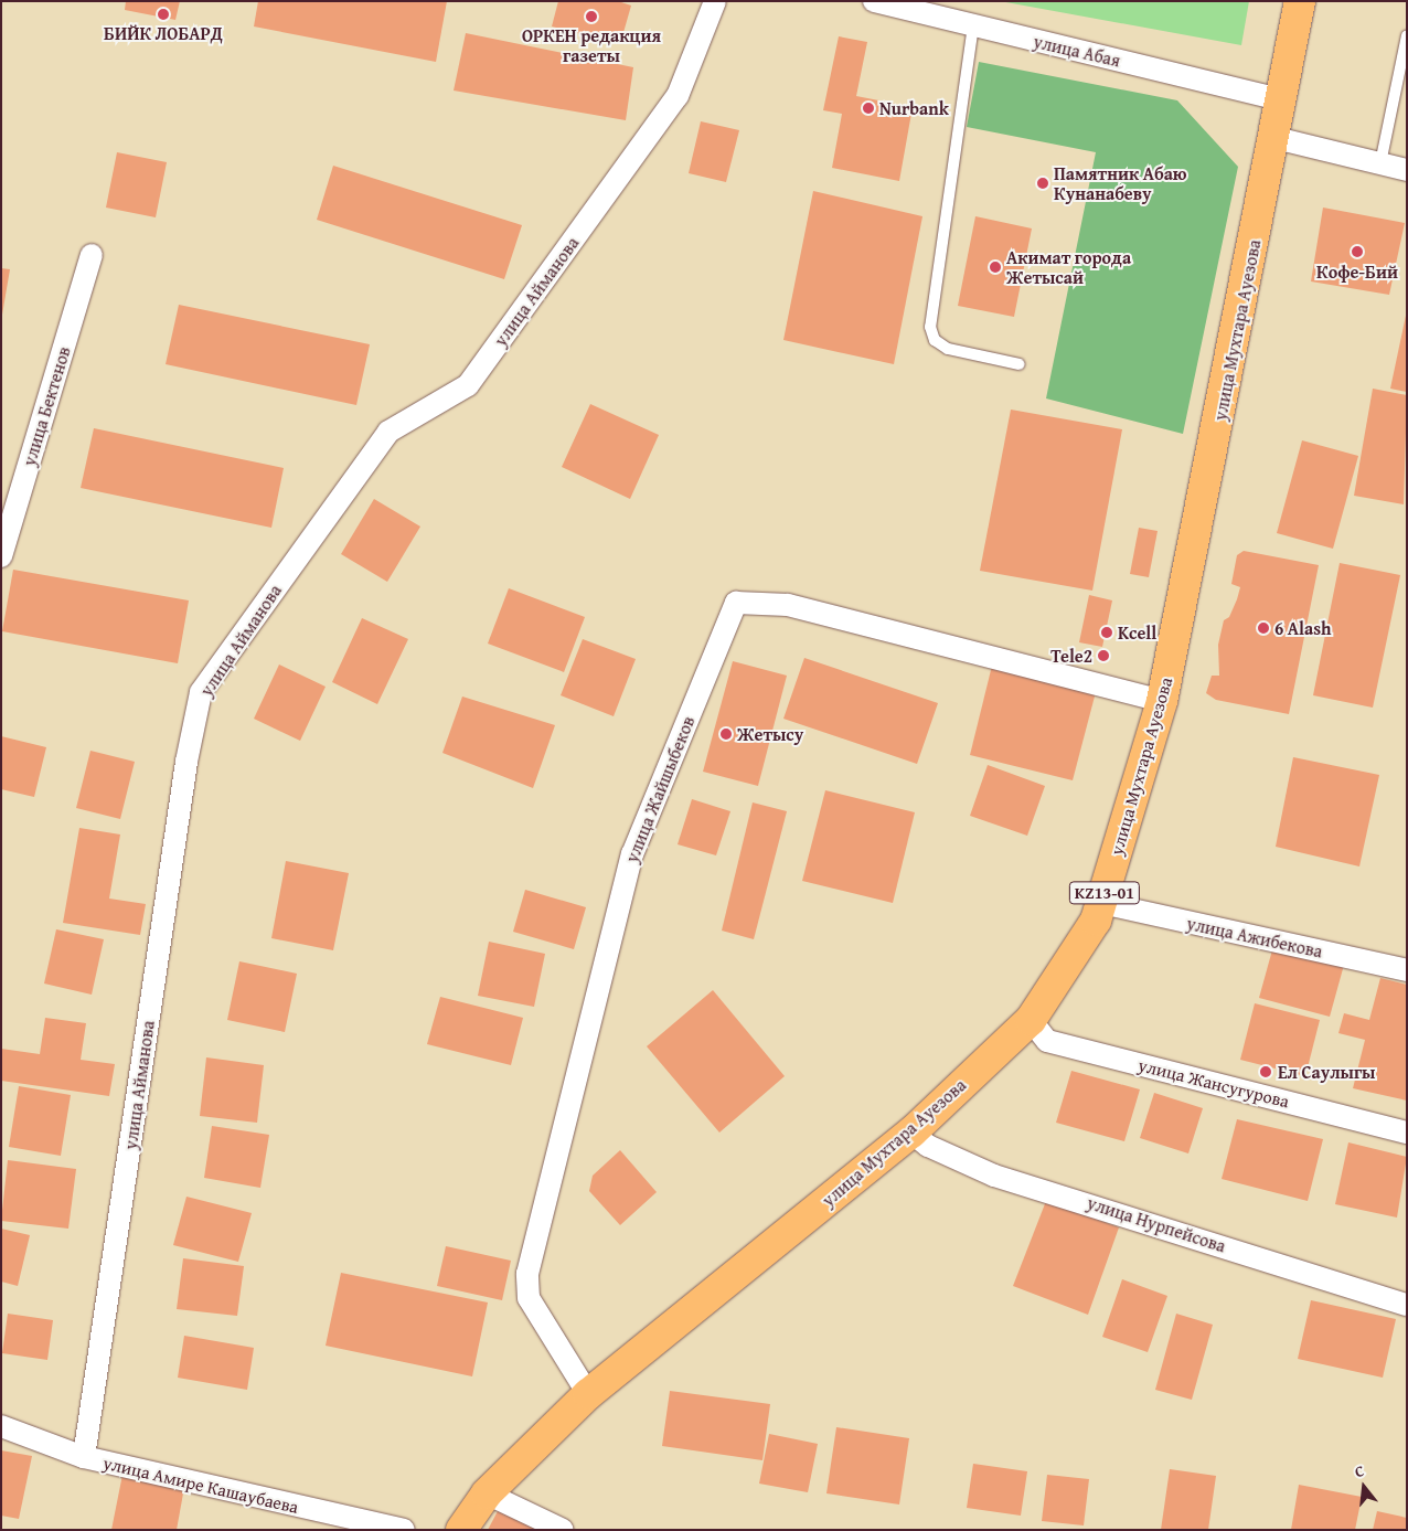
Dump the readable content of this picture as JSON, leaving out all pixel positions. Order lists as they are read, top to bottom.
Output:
{
  "streets": {
    "main road": ["улица Мухтара Ауезова", "KZ13-01"],
    "street": [
      "улица Абая",
      "улица Айманова",
      "улица Бектенов",
      "улица Жайшыбеков",
      "улица Ажибекова",
      "улица Жансугурова",
      "улица Нурпейсова",
      "улица Амире Кашаубаева"
    ]
  },
  "crossings": [
    ["улица Абая", "улица Мухтара Ауезова"],
    ["улица Айманова", "улица Амире Кашаубаева"],
    ["улица Мухтара Ауезова", "улица Жайшыбеков"],
    ["улица Мухтара Ауезова", "улица Ажибекова"],
    ["улица Мухтара Ауезова", "улица Жансугурова"],
    ["улица Мухтара Ауезова", "улица Нурпейсова"]
  ],
  "places": [
    "БИЙК ЛОБАРД",
    "ОРКЕН редакция газеты",
    "Nurbank",
    "Памятник Абаю Кунанабеву",
    "Кофе-Бий",
    "Акимат города Жетысай",
    "6 Alash",
    "Kcell",
    "Tele2",
    "Жетысу",
    "Ел Саулыгы"
  ],
  "north": "top"
}
